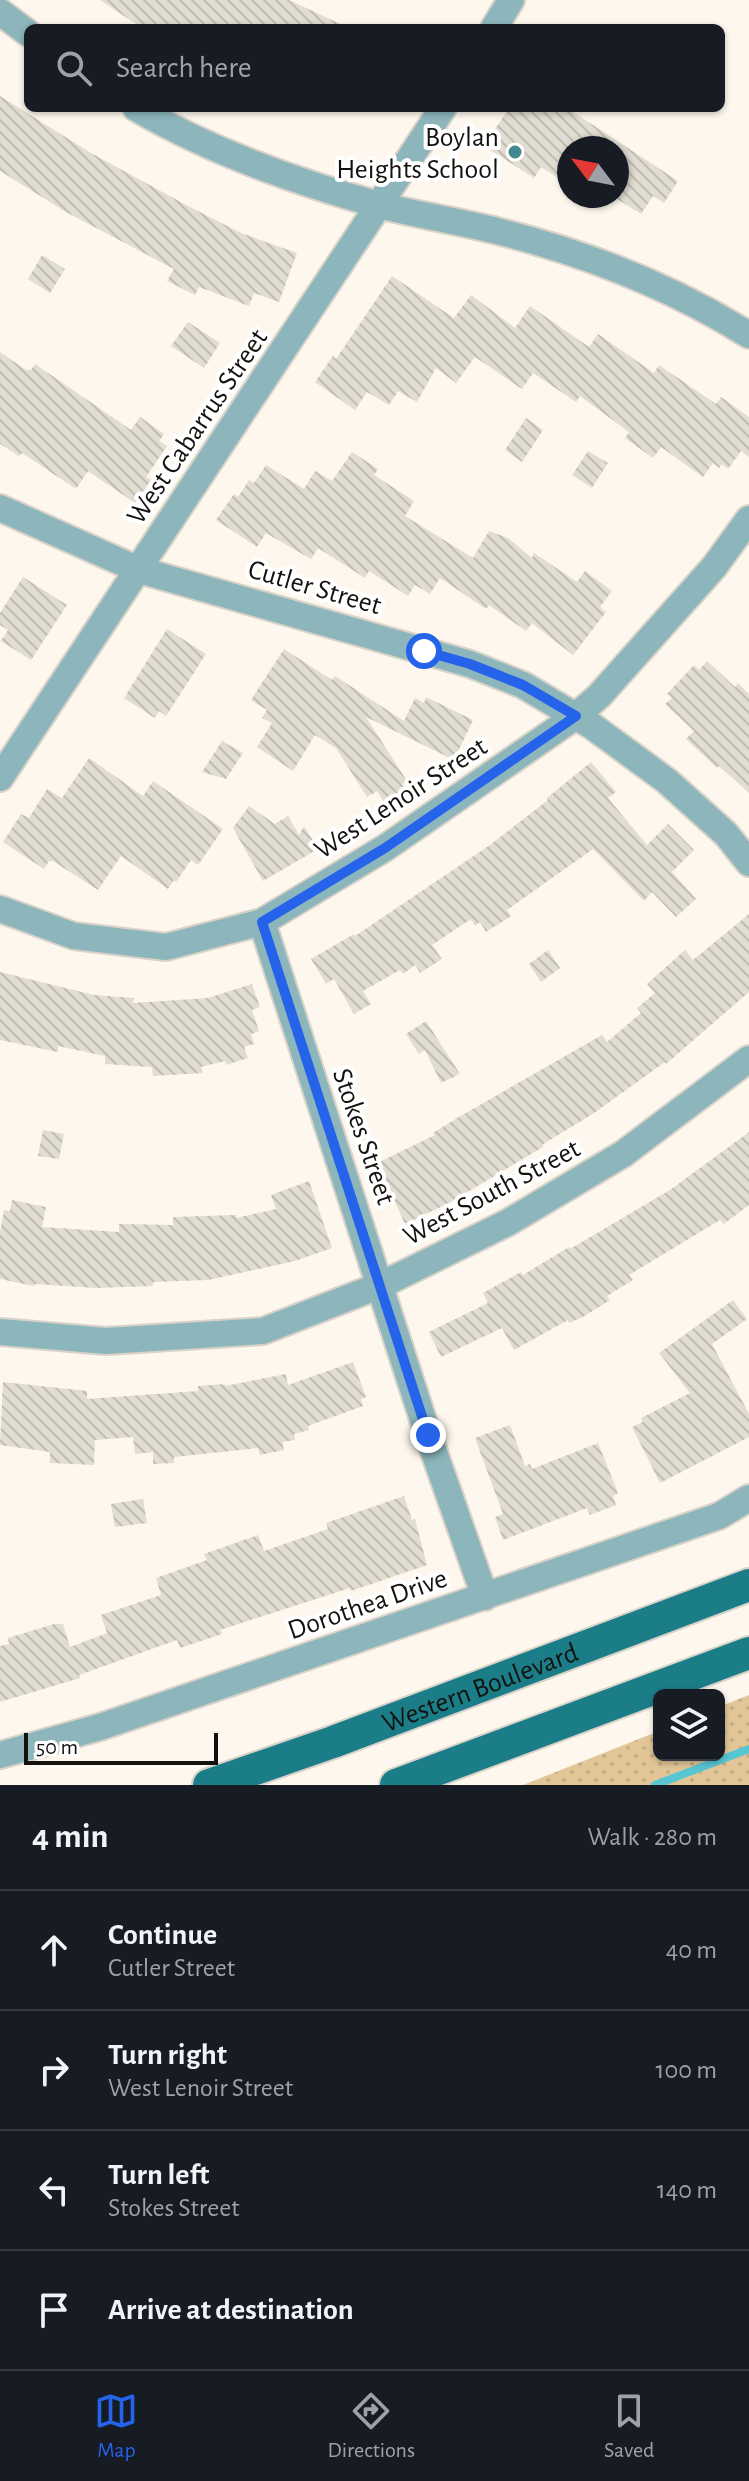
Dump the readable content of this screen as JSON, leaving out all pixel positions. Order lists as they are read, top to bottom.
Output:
{
  "streets": {
    "main road": ["Western Boulevard"],
    "street": [
      "West Cabarrus Street",
      "Cutler Street",
      "West Lenoir Street",
      "Stokes Street",
      "West South Street",
      "Dorothea Drive"
    ]
  },
  "crossings": [
    ["West Cabarrus Street", "Cutler Street"],
    ["Cutler Street", "West Lenoir Street"],
    ["West Lenoir Street", "Stokes Street"],
    ["Stokes Street", "West South Street"],
    ["Stokes Street", "Dorothea Drive"]
  ],
  "places": ["Boylan Heights School"],
  "scale_bar": "50 m",
  "north": "top left",
  "page": {
    "search": "Search here",
    "scale": "50 m",
    "heading": ["4 min", "Walk · 280 m"],
    "list": [
      ["Continue", "Cutler Street", "40 m"],
      ["Turn right", "West Lenoir Street", "100 m"],
      ["Turn left", "Stokes Street", "140 m"],
      "Arrive at destination"
    ],
    "nav": ["Map", "Directions", "Saved"]
  }
}
